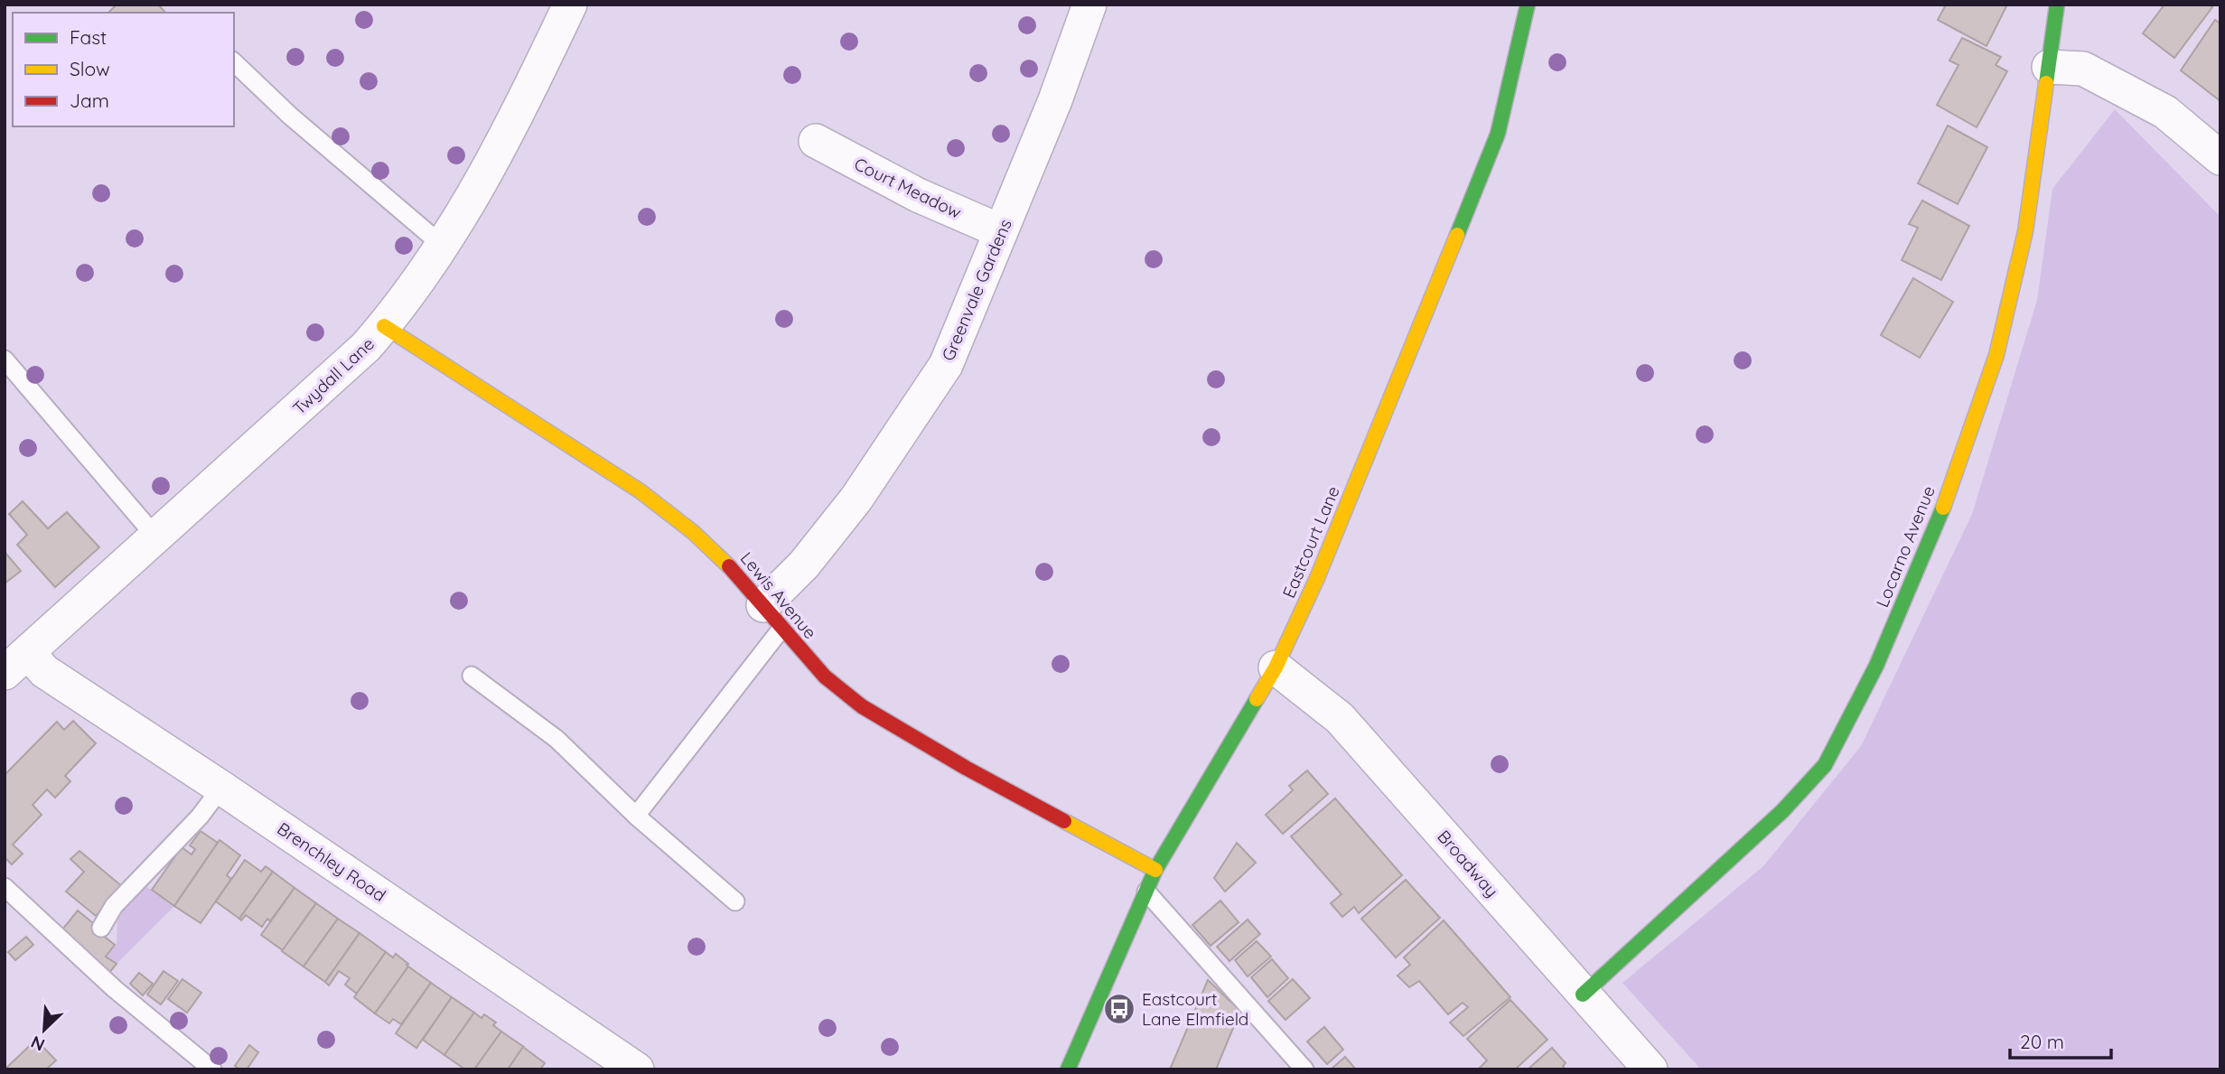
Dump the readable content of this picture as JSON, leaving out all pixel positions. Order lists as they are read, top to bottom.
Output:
{
  "streets": {
    "street": [
      "Court Meadow",
      "Greenvale Gardens",
      "Twydall Lane",
      "Eastcourt Lane",
      "Locarno Avenue",
      "Lewis Avenue",
      "Brenchley Road",
      "Broadway"
    ]
  },
  "crossings": [
    ["Court Meadow", "Greenvale Gardens"],
    ["Greenvale Gardens", "Lewis Avenue"],
    ["Twydall Lane", "Lewis Avenue"],
    ["Twydall Lane", "Brenchley Road"],
    ["Eastcourt Lane", "Lewis Avenue"],
    ["Eastcourt Lane", "Broadway"],
    ["Locarno Avenue", "Broadway"]
  ],
  "places": {
    "bus stop": ["Eastcourt Lane Elmfield"]
  },
  "legend": ["Fast", "Slow", "Jam"],
  "scale_bar": "20 m",
  "north": "bottom left"
}
